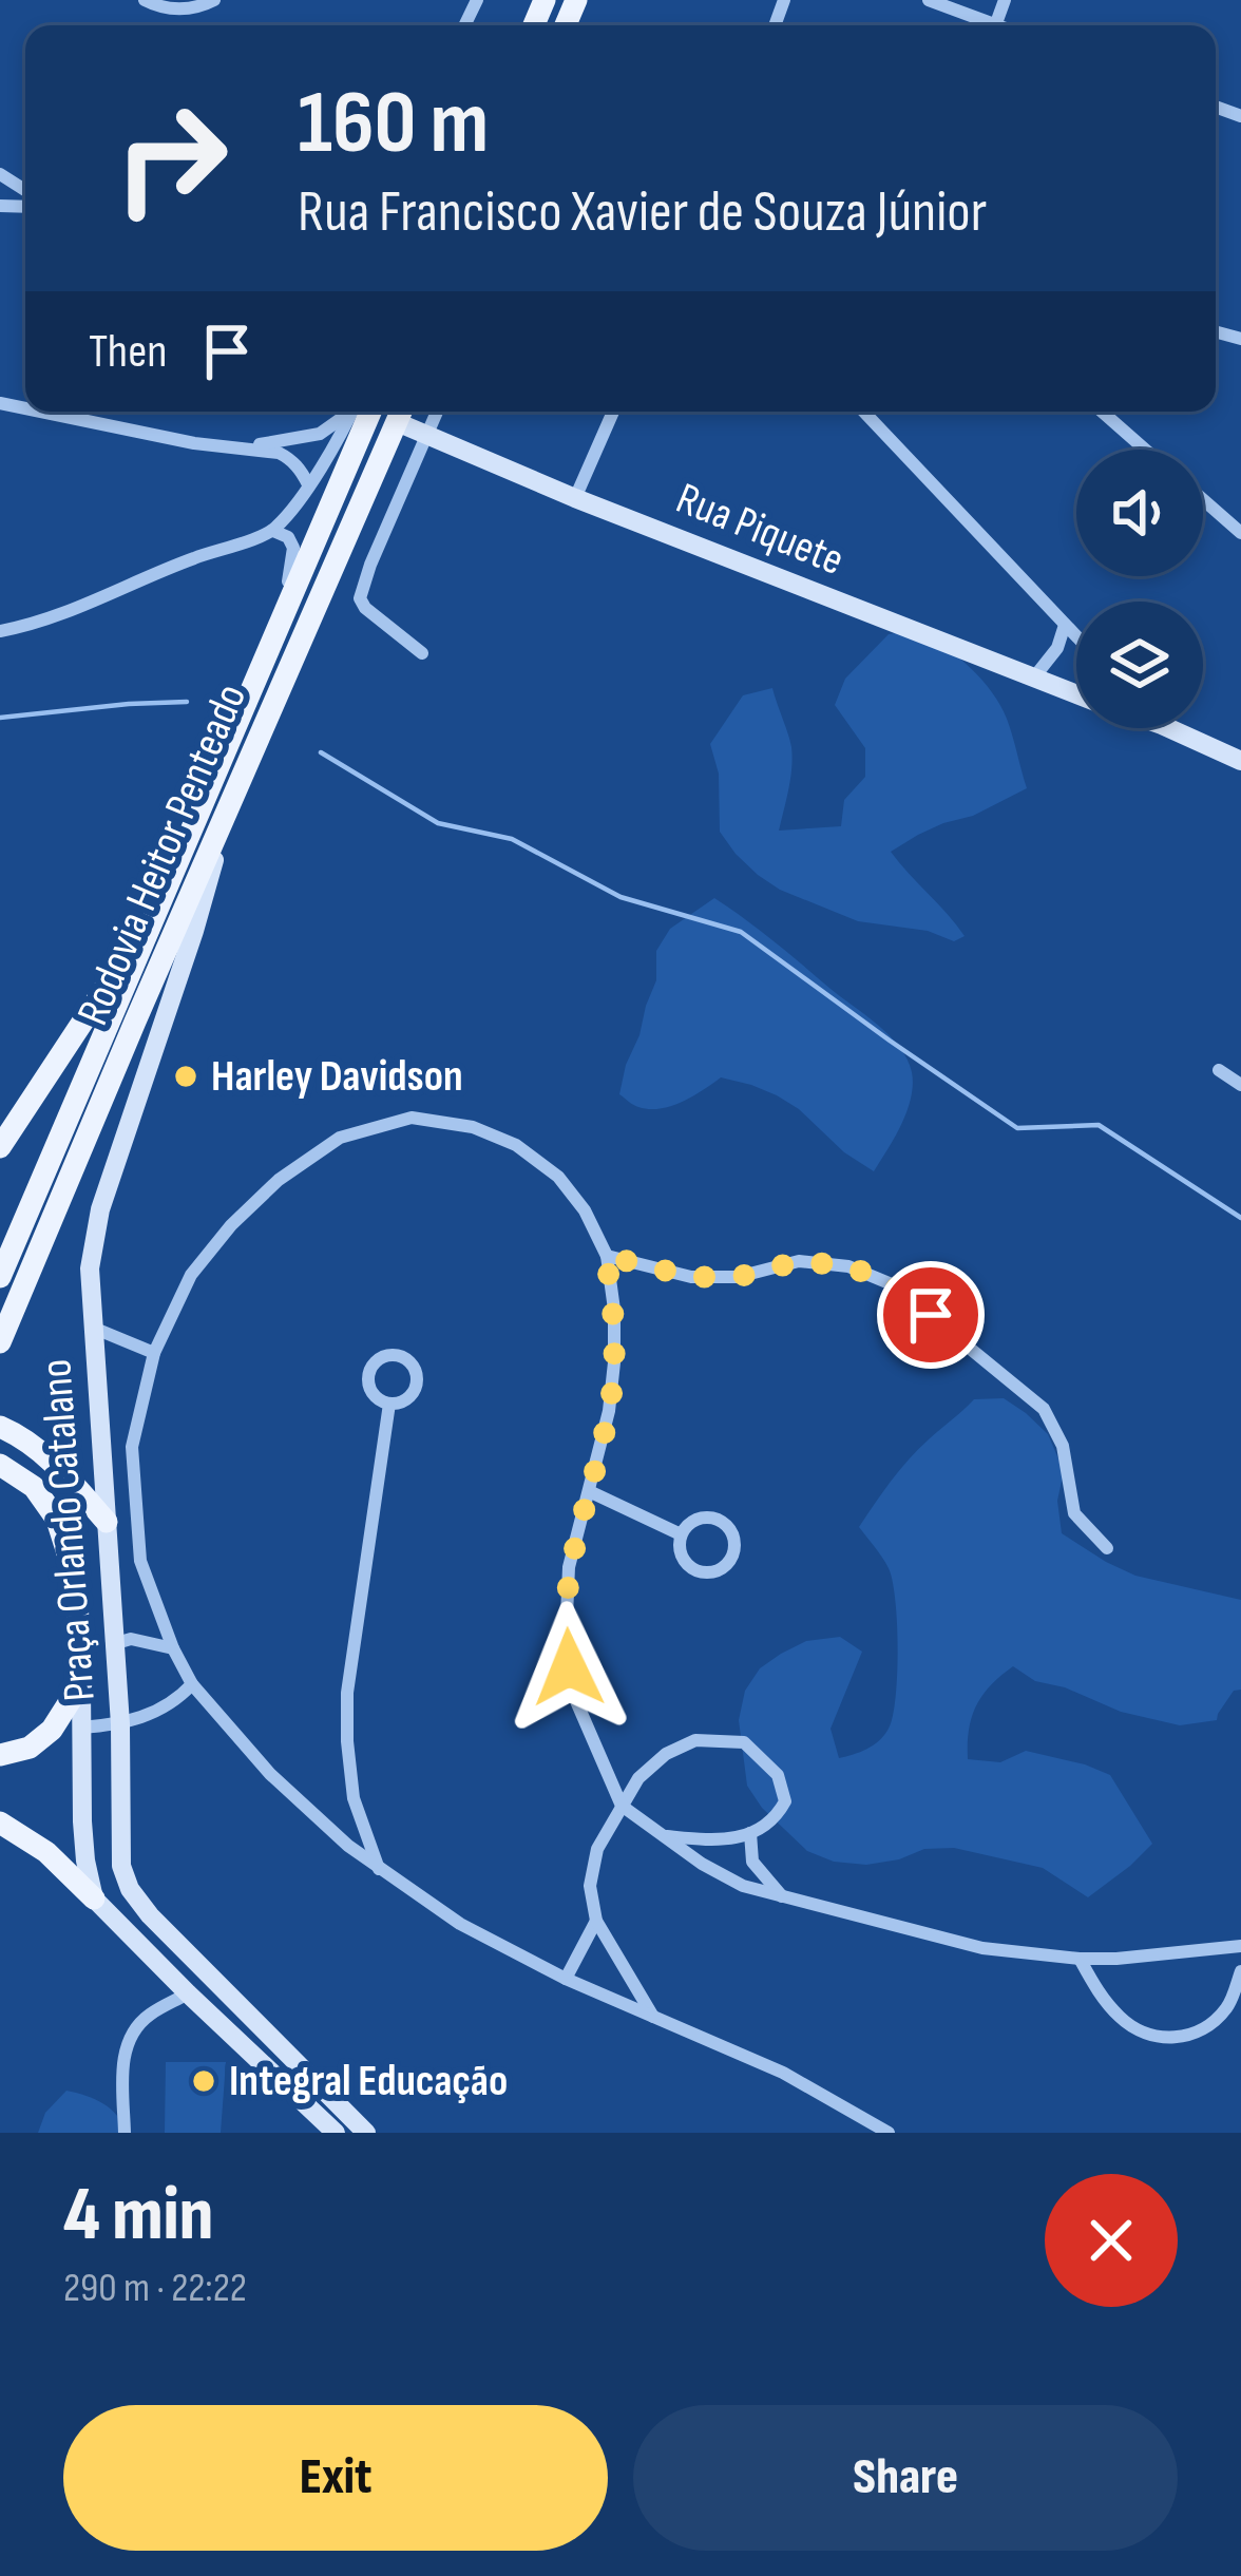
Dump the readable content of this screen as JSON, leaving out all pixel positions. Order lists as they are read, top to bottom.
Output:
{
  "streets": {
    "main road": ["Rua Piquete", "Rodovia Heitor Penteado", "Praça Orlando Catalano"]
  },
  "crossings": [
    ["Rua Piquete", "Rodovia Heitor Penteado"]
  ],
  "places": ["Harley Davidson", "Integral Educação"],
  "page": {
    "turn": ["160 m", "Rua Francisco Xavier de Souza Júnior"],
    "then": "Then",
    "heading": ["4 min", "290 m · 22:22"],
    "buttons": ["Exit", "Share"]
  }
}
